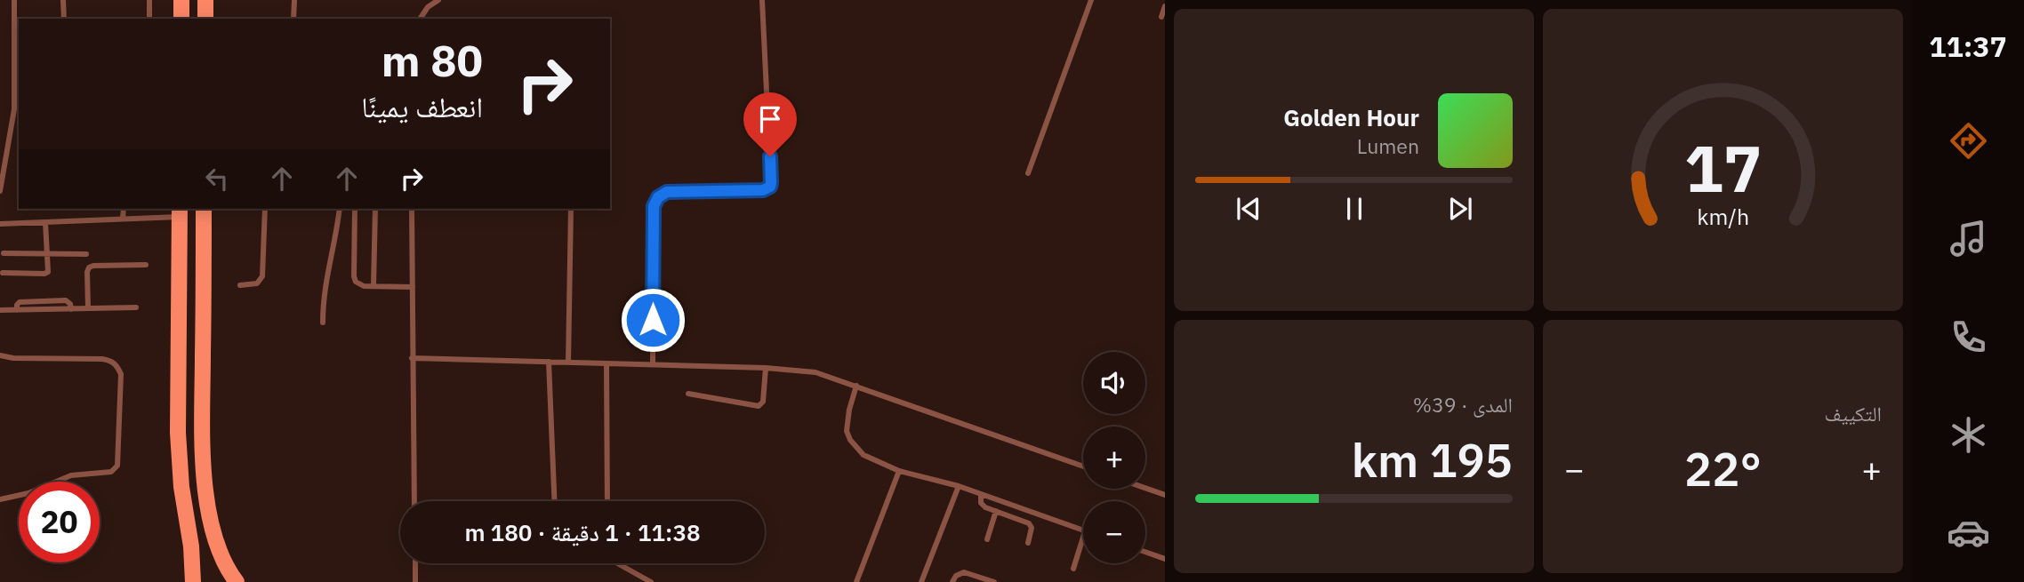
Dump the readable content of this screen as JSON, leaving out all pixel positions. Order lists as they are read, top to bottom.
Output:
{
  "page": {
    "tabs": "11:37",
    "turn": ["80 m", "انعطف يمينًا"],
    "song": ["Golden Hour", "Lumen"],
    "tile": [
      "التكييف",
      ["المدى · 39%", "195 km"]
    ],
    "map_buttons": ["+", "−"],
    "heat": ["−", "22°", "+"],
    "limit": "20",
    "trip": "11:38 · 1 دقيقة · 180 m",
    "gauge": ["17", "km/h"]
  }
}
